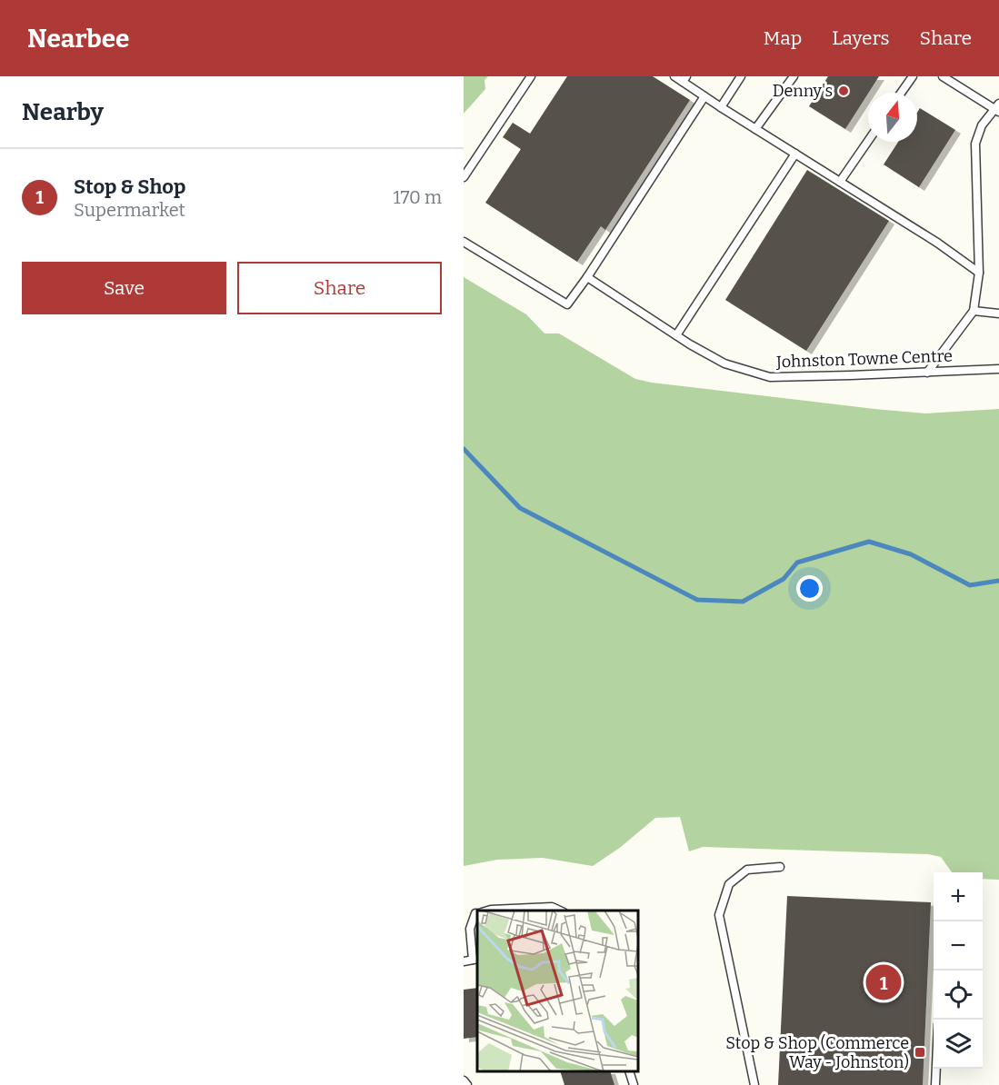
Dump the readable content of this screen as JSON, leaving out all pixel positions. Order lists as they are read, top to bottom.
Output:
{
  "streets": {
    "lane": ["Johnston Towne Centre"]
  },
  "places": {
    "other": ["Denny's"],
    "transit": ["Stop & Shop (Commerce Way - Johnston)"]
  },
  "north": "top",
  "page": {
    "header": "Nearbee",
    "nav": ["Map", "Layers", "Share"],
    "heading": "Nearby",
    "list": [
      {
        "mark": "1",
        "name": "Stop & Shop",
        "note": "Supermarket",
        "value": "170 m"
      }
    ],
    "buttons": ["Save", "Share"],
    "map_buttons": ["+", "−"],
    "pins": "1"
  }
}
